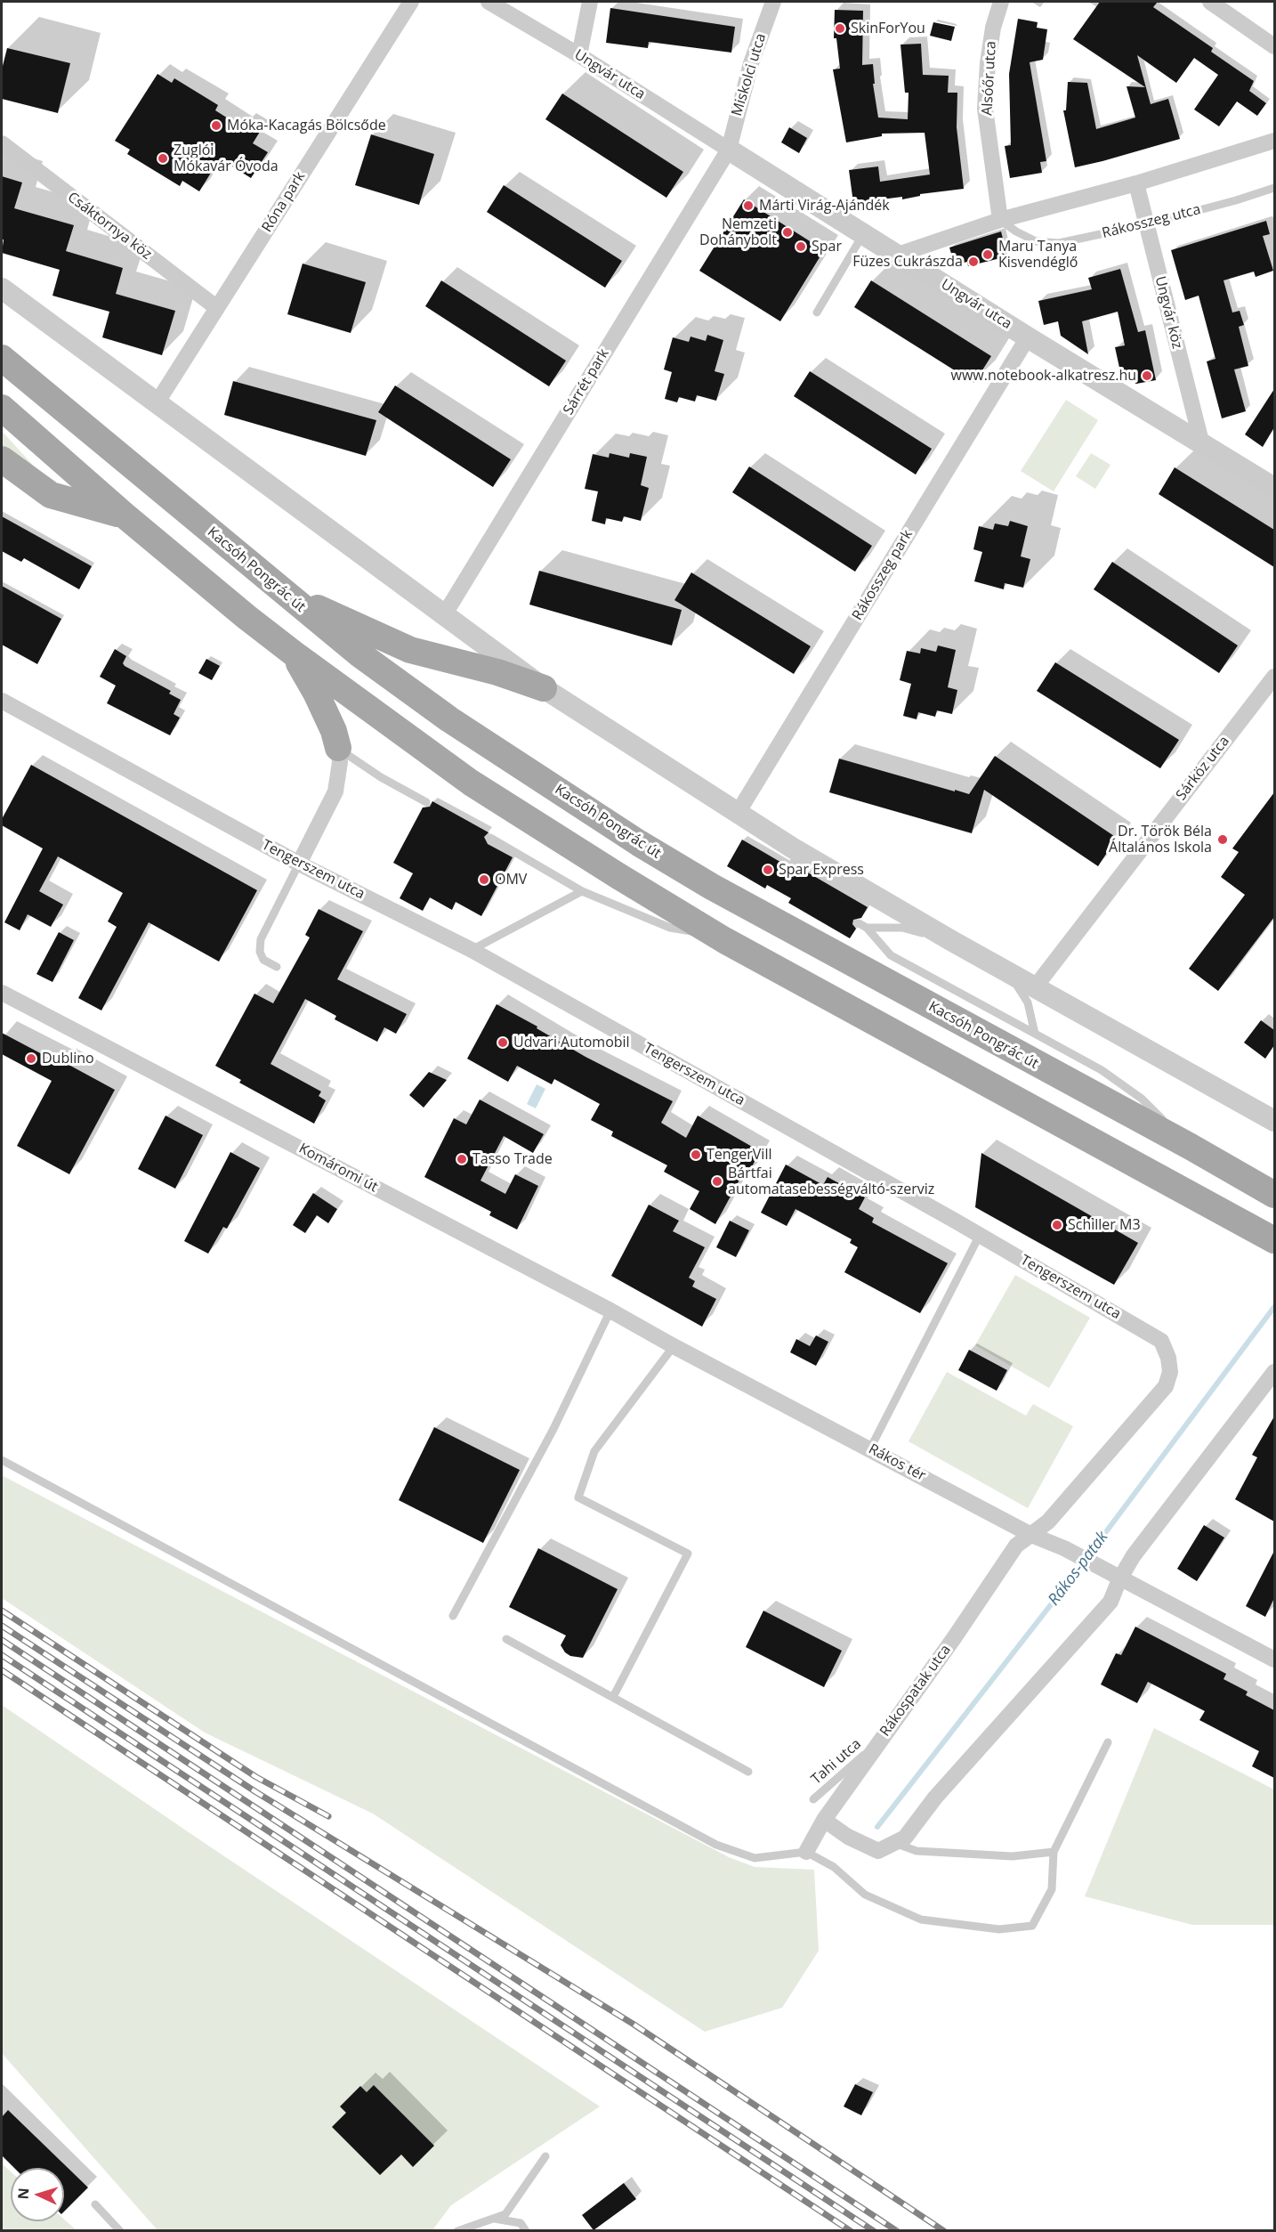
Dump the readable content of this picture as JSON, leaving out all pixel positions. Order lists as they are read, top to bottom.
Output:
{
  "streets": {
    "main road": ["Kacsóh Pongrác út"],
    "street": [
      "Ungvár utca",
      "Miskolci utca",
      "Alsóőr utca",
      "Róna park",
      "Csáktornya köz",
      "Ungvár köz",
      "Sárrét park",
      "Rákosszeg park",
      "Sárköz utca",
      "Tengerszem utca",
      "Komáromi út",
      "Rákos tér",
      "Rákospatak utca"
    ],
    "lane": ["Rákosszeg utca", "Tahi utca"]
  },
  "crossings": [
    ["Ungvár utca", "Miskolci utca"],
    ["Ungvár utca", "Ungvár köz"],
    ["Ungvár utca", "Sárrét park"],
    ["Ungvár utca", "Rákosszeg park"],
    ["Miskolci utca", "Sárrét park"],
    ["Alsóőr utca", "Rákosszeg utca"],
    ["Róna park", "Csáktornya köz"],
    ["Rákosszeg utca", "Ungvár köz"],
    ["Tengerszem utca", "Rákos tér"],
    ["Tengerszem utca", "Rákospatak utca"],
    ["Komáromi út", "Rákos tér"],
    ["Rákos tér", "Rákospatak utca"],
    ["Rákospatak utca", "Tahi utca"]
  ],
  "water": ["Rákos-patak"],
  "places": [
    "SkinForYou",
    "Móka-Kacagás Bölcsőde",
    "Zuglói Mókavár Óvoda",
    "Márti Virág-Ajándék",
    "Nemzeti Dohánybolt",
    "Spar",
    "Maru Tanya Kisvendéglő",
    "Füzes Cukrászda",
    "www.notebook-alkatresz.hu",
    "Dr. Török Béla Általános Iskola",
    "Spar Express",
    "OMV",
    "Udvari Automobil",
    "Dublino",
    "TengerVill",
    "Tasso Trade",
    "Bártfai automatasebességváltó-szerviz",
    "Schiller M3"
  ],
  "north": "left"
}
